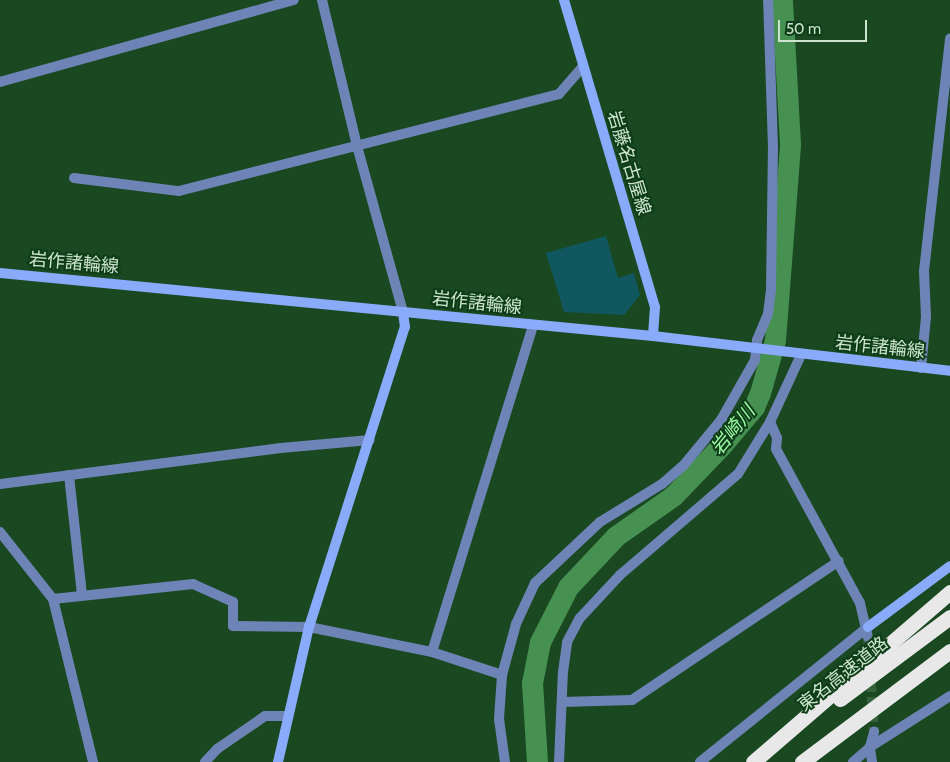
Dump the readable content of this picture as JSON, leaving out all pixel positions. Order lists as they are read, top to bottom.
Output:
{
  "streets": {
    "highway": ["東名高速道路"],
    "main road": ["岩藤名古屋線", "岩作諸輪線"]
  },
  "crossings": [
    ["岩藤名古屋線", "岩作諸輪線"]
  ],
  "water": ["岩崎川"],
  "scale_bar": "50 m"
}
